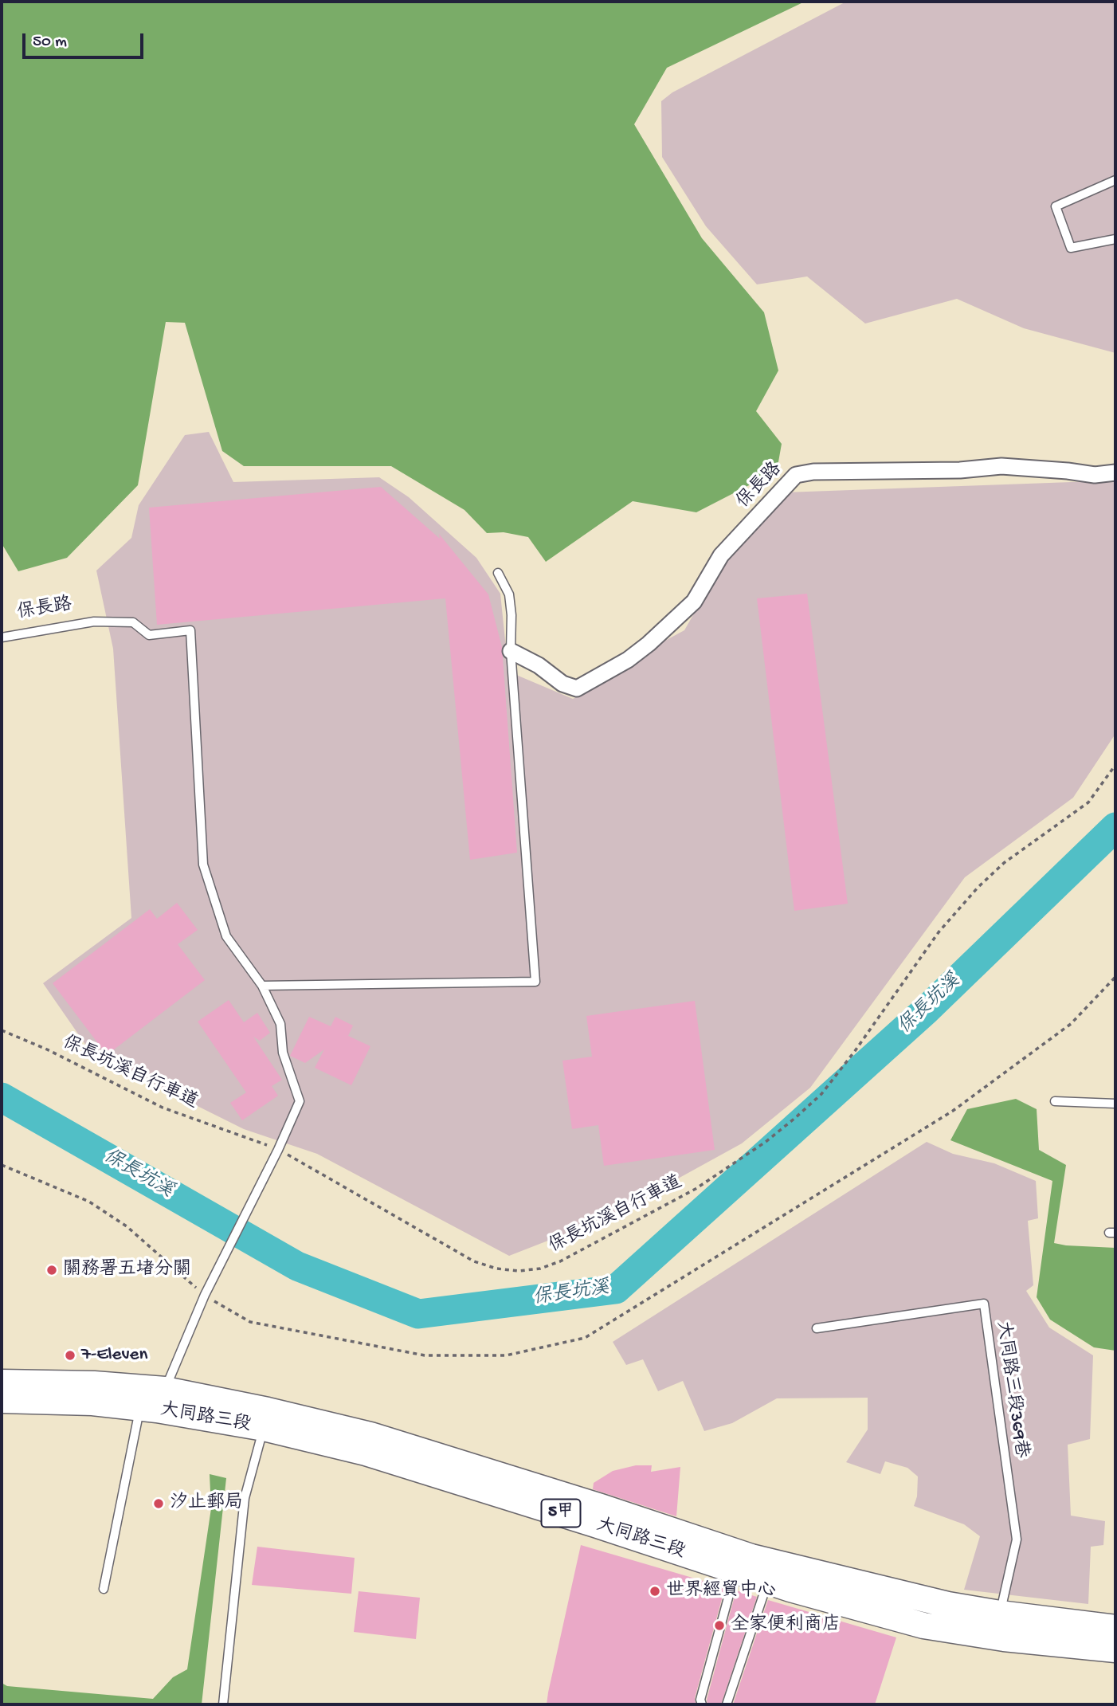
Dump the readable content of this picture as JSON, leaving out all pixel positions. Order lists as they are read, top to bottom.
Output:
{
  "streets": {
    "main road": ["大同路三段", "5甲"],
    "street": ["保長路"],
    "lane": ["大同路三段369巷"],
    "path": ["保長坑溪自行車道"]
  },
  "crossings": [
    ["大同路三段369巷", "大同路三段"]
  ],
  "water": ["保長坑溪"],
  "places": [
    "關務署五堵分關",
    "7-Eleven",
    "汐止郵局",
    "世界經貿中心",
    "全家便利商店"
  ],
  "scale_bar": "50 m"
}
